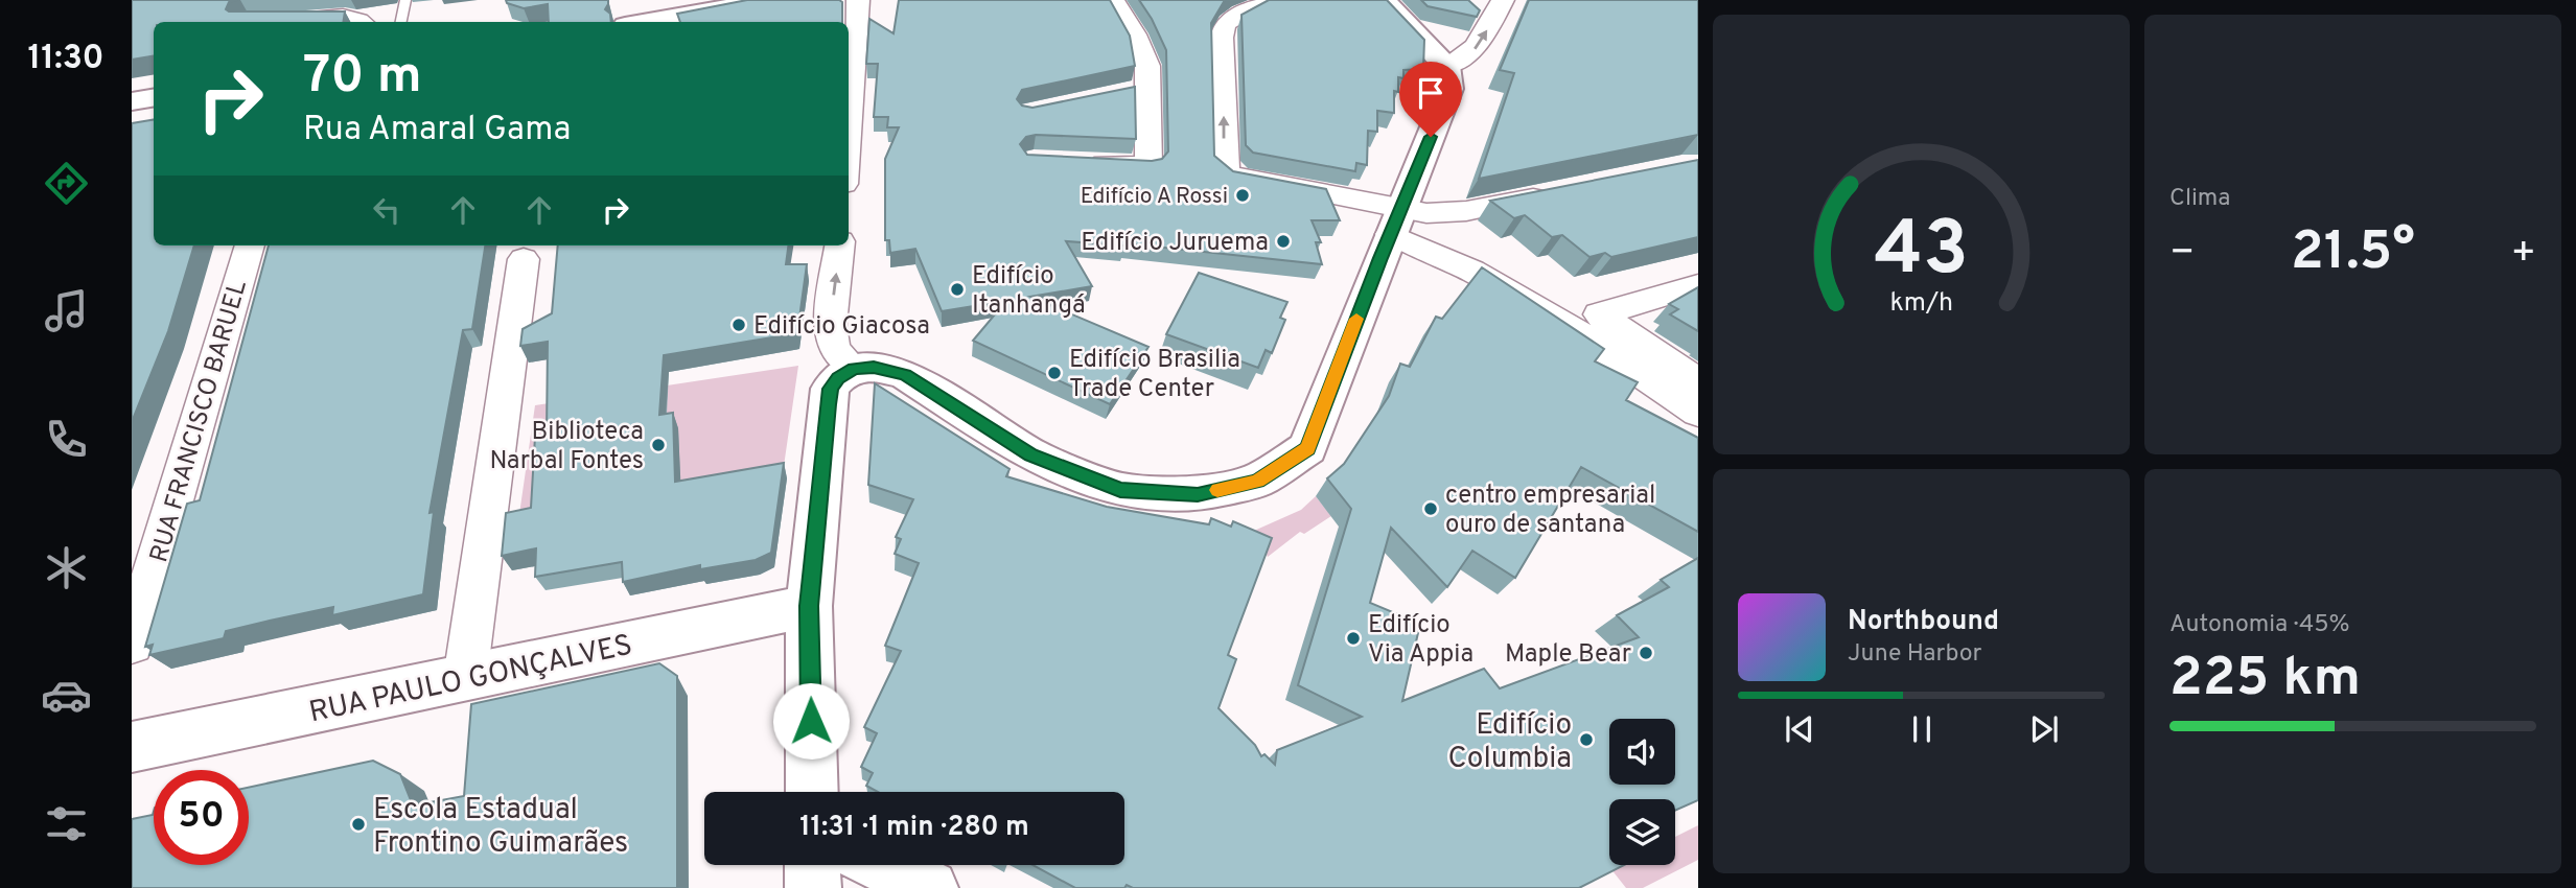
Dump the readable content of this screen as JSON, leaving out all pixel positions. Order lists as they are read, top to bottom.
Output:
{
  "streets": {
    "main road": ["RUA PAULO GONÇALVES"],
    "street": ["RUA FRANCISCO BARUEL"]
  },
  "places": [
    "Edifício A Rossi",
    "Edifício Juruema",
    "Edifício Itanhangá",
    "Edifício Giacosa",
    "Edifício Brasilia Trade Center",
    "Biblioteca Narbal Fontes",
    "centro empresarial ouro de santana",
    "Edifício Via Appia",
    "Maple Bear",
    "Edifício Columbia",
    "Escola Estadual Frontino Guimarães"
  ],
  "page": {
    "tabs": "11:30",
    "tile": [
      "Clima",
      ["Autonomia · 45%", "225 km"]
    ],
    "turn": ["70 m", "Rua Amaral Gama"],
    "heat": ["−", "21.5°", "+"],
    "song": ["Northbound", "June Harbor"],
    "limit": "50",
    "trip": "11:31 · 1 min · 280 m",
    "gauge": ["43", "km/h"]
  }
}
